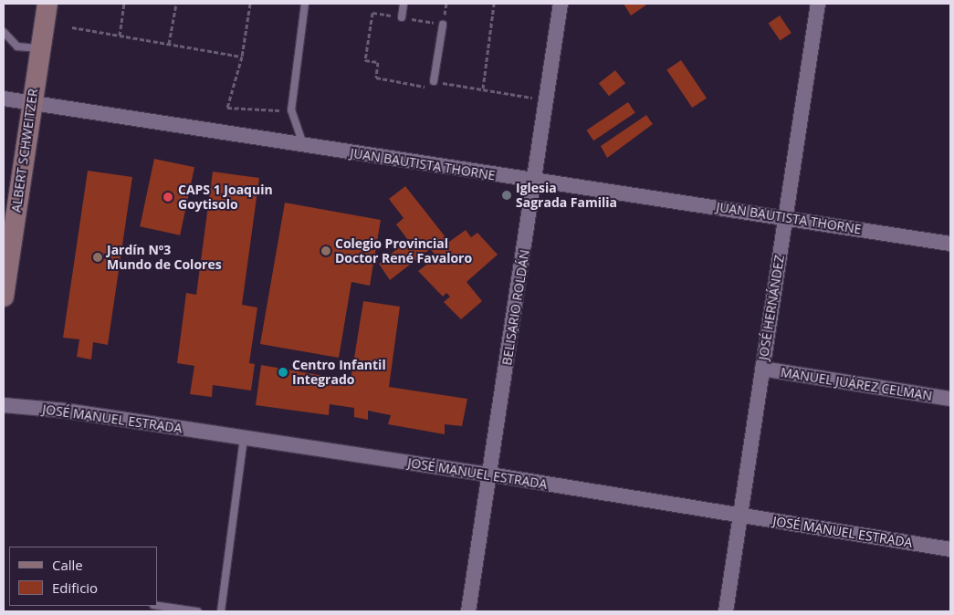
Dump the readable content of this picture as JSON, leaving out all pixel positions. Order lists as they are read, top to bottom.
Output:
{
  "streets": {
    "main road": ["ALBERT SCHWEITZER"],
    "street": [
      "JUAN BAUTISTA THORNE",
      "BELISARIO ROLDÁN",
      "JOSÉ HERNÁNDEZ",
      "MANUEL JUÁREZ CELMAN",
      "JOSÉ MANUEL ESTRADA"
    ]
  },
  "crossings": [
    ["ALBERT SCHWEITZER", "JUAN BAUTISTA THORNE"],
    ["JUAN BAUTISTA THORNE", "BELISARIO ROLDÁN"],
    ["JUAN BAUTISTA THORNE", "JOSÉ HERNÁNDEZ"],
    ["BELISARIO ROLDÁN", "JOSÉ MANUEL ESTRADA"],
    ["JOSÉ HERNÁNDEZ", "MANUEL JUÁREZ CELMAN"],
    ["JOSÉ HERNÁNDEZ", "JOSÉ MANUEL ESTRADA"]
  ],
  "places": [
    "Iglesia Sagrada Familia",
    "CAPS 1 Joaquin Goytisolo",
    "Colegio Provincial Doctor René Favaloro",
    "Jardín Nº3 Mundo de Colores",
    "Centro Infantil Integrado"
  ],
  "legend": ["Calle", "Edificio"]
}
